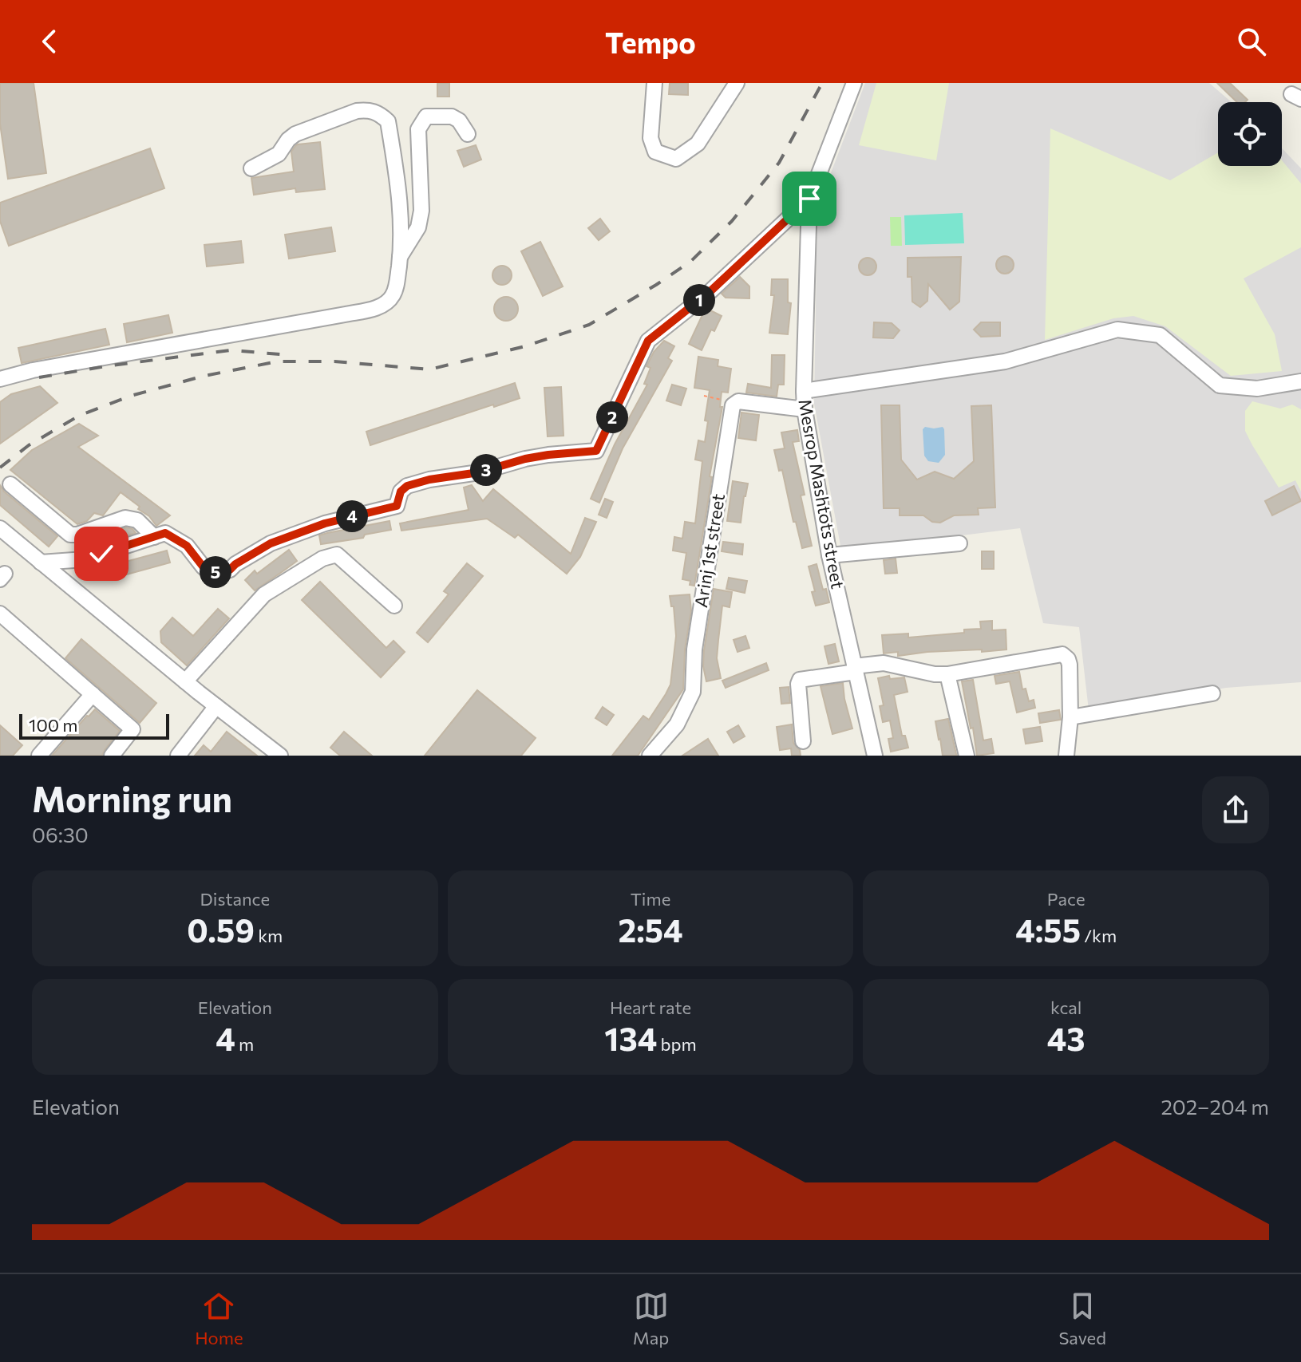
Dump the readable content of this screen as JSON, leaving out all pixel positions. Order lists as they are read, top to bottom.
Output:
{
  "streets": {
    "street": ["Mesrop Mashtots street", "Arinj 1st street"]
  },
  "scale_bar": "100 m",
  "page": {
    "header": "Tempo",
    "pins": [
      "1",
      "2",
      "3",
      "4",
      "5"
    ],
    "scale": "100 m",
    "heading": ["Morning run", "06:30"],
    "stats": [
      ["Distance", "0.59 km"],
      ["Time", "2:54"],
      ["Pace", "4:55 /km"],
      ["Elevation", "4 m"],
      ["Heart rate", "134 bpm"],
      ["kcal", "43"]
    ],
    "chart": ["Elevation", "202–204 m"],
    "tabs": ["Home", "Map", "Saved"]
  }
}
